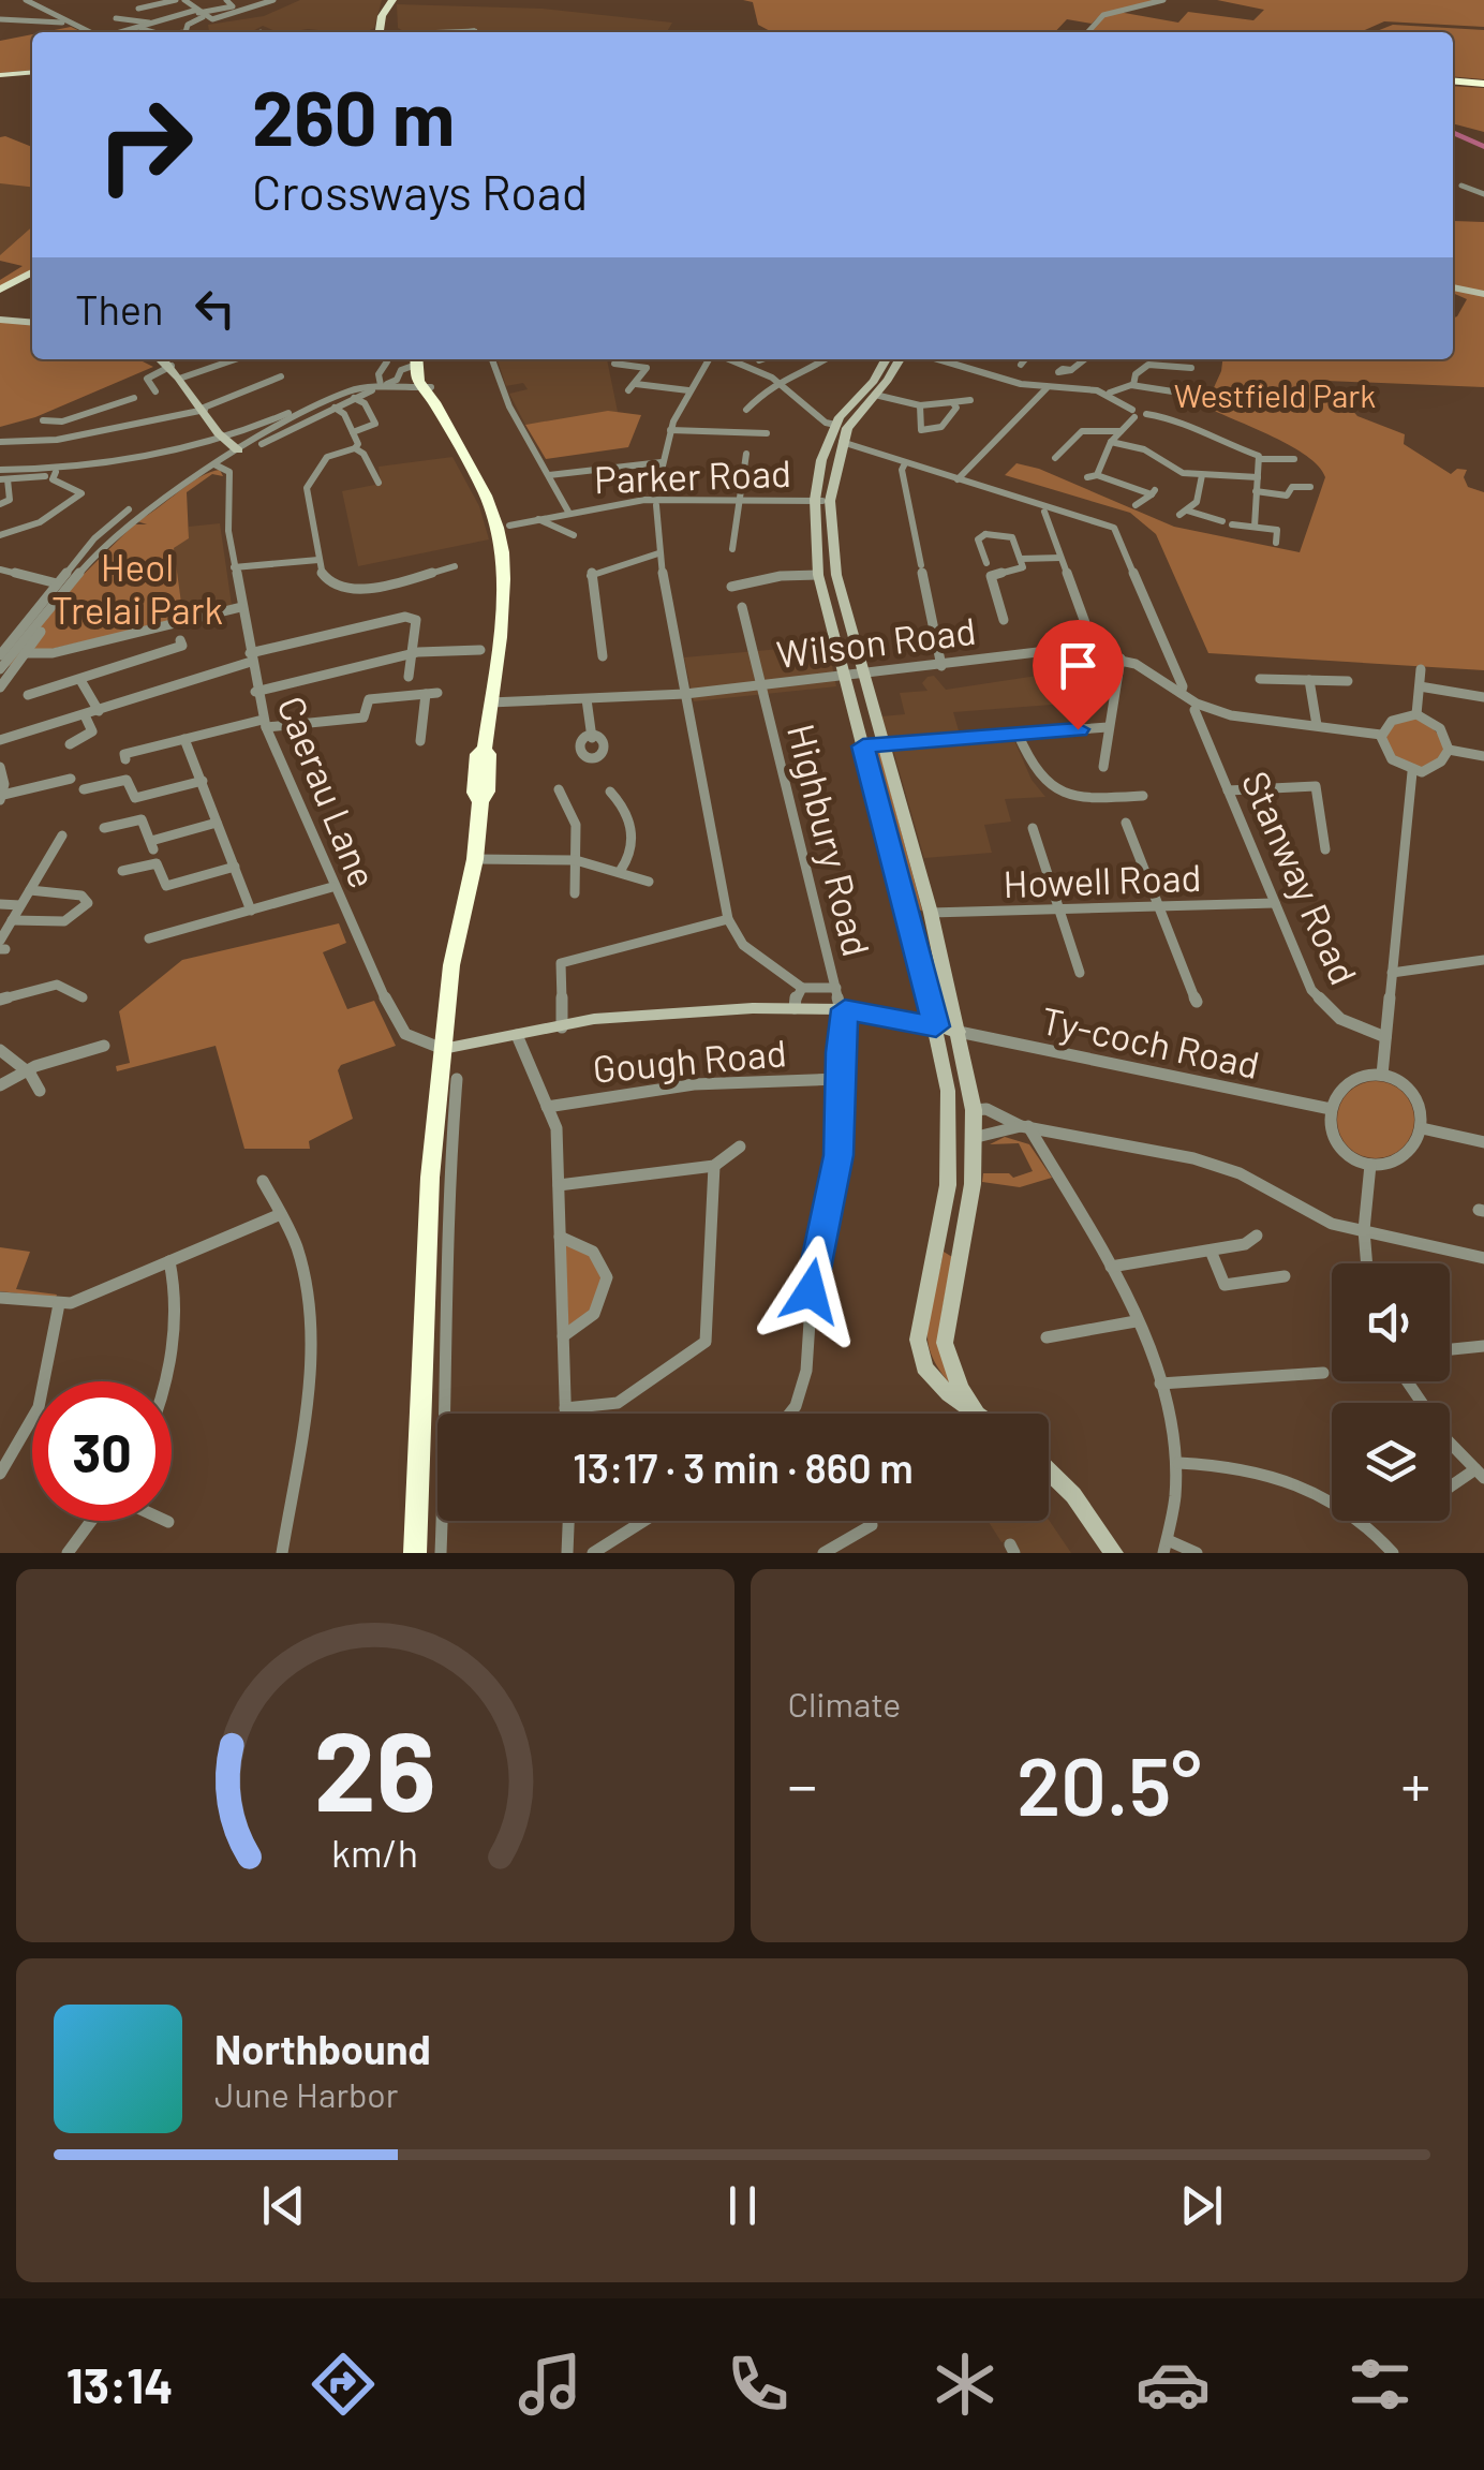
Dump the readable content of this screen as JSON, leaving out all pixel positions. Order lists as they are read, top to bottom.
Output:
{
  "streets": {
    "street": [
      "Parker Road",
      "Wilson Road",
      "Caerau Lane",
      "Highbury Road",
      "Stanway Road",
      "Howell Road",
      "Ty-coch Road",
      "Gough Road"
    ]
  },
  "crossings": [
    ["Wilson Road", "Highbury Road"],
    ["Stanway Road", "Howell Road"]
  ],
  "parks": ["Westfield Park", "Heol Trelai Park"],
  "page": {
    "turn": ["260 m", "Crossways Road"],
    "then": "Then",
    "limit": "30",
    "trip": "13:17 · 3 min · 860 m",
    "tile": "Climate",
    "heat": ["−", "20.5°", "+"],
    "song": ["Northbound", "June Harbor"],
    "tabs": "13:14",
    "gauge": ["26", "km/h"]
  }
}
